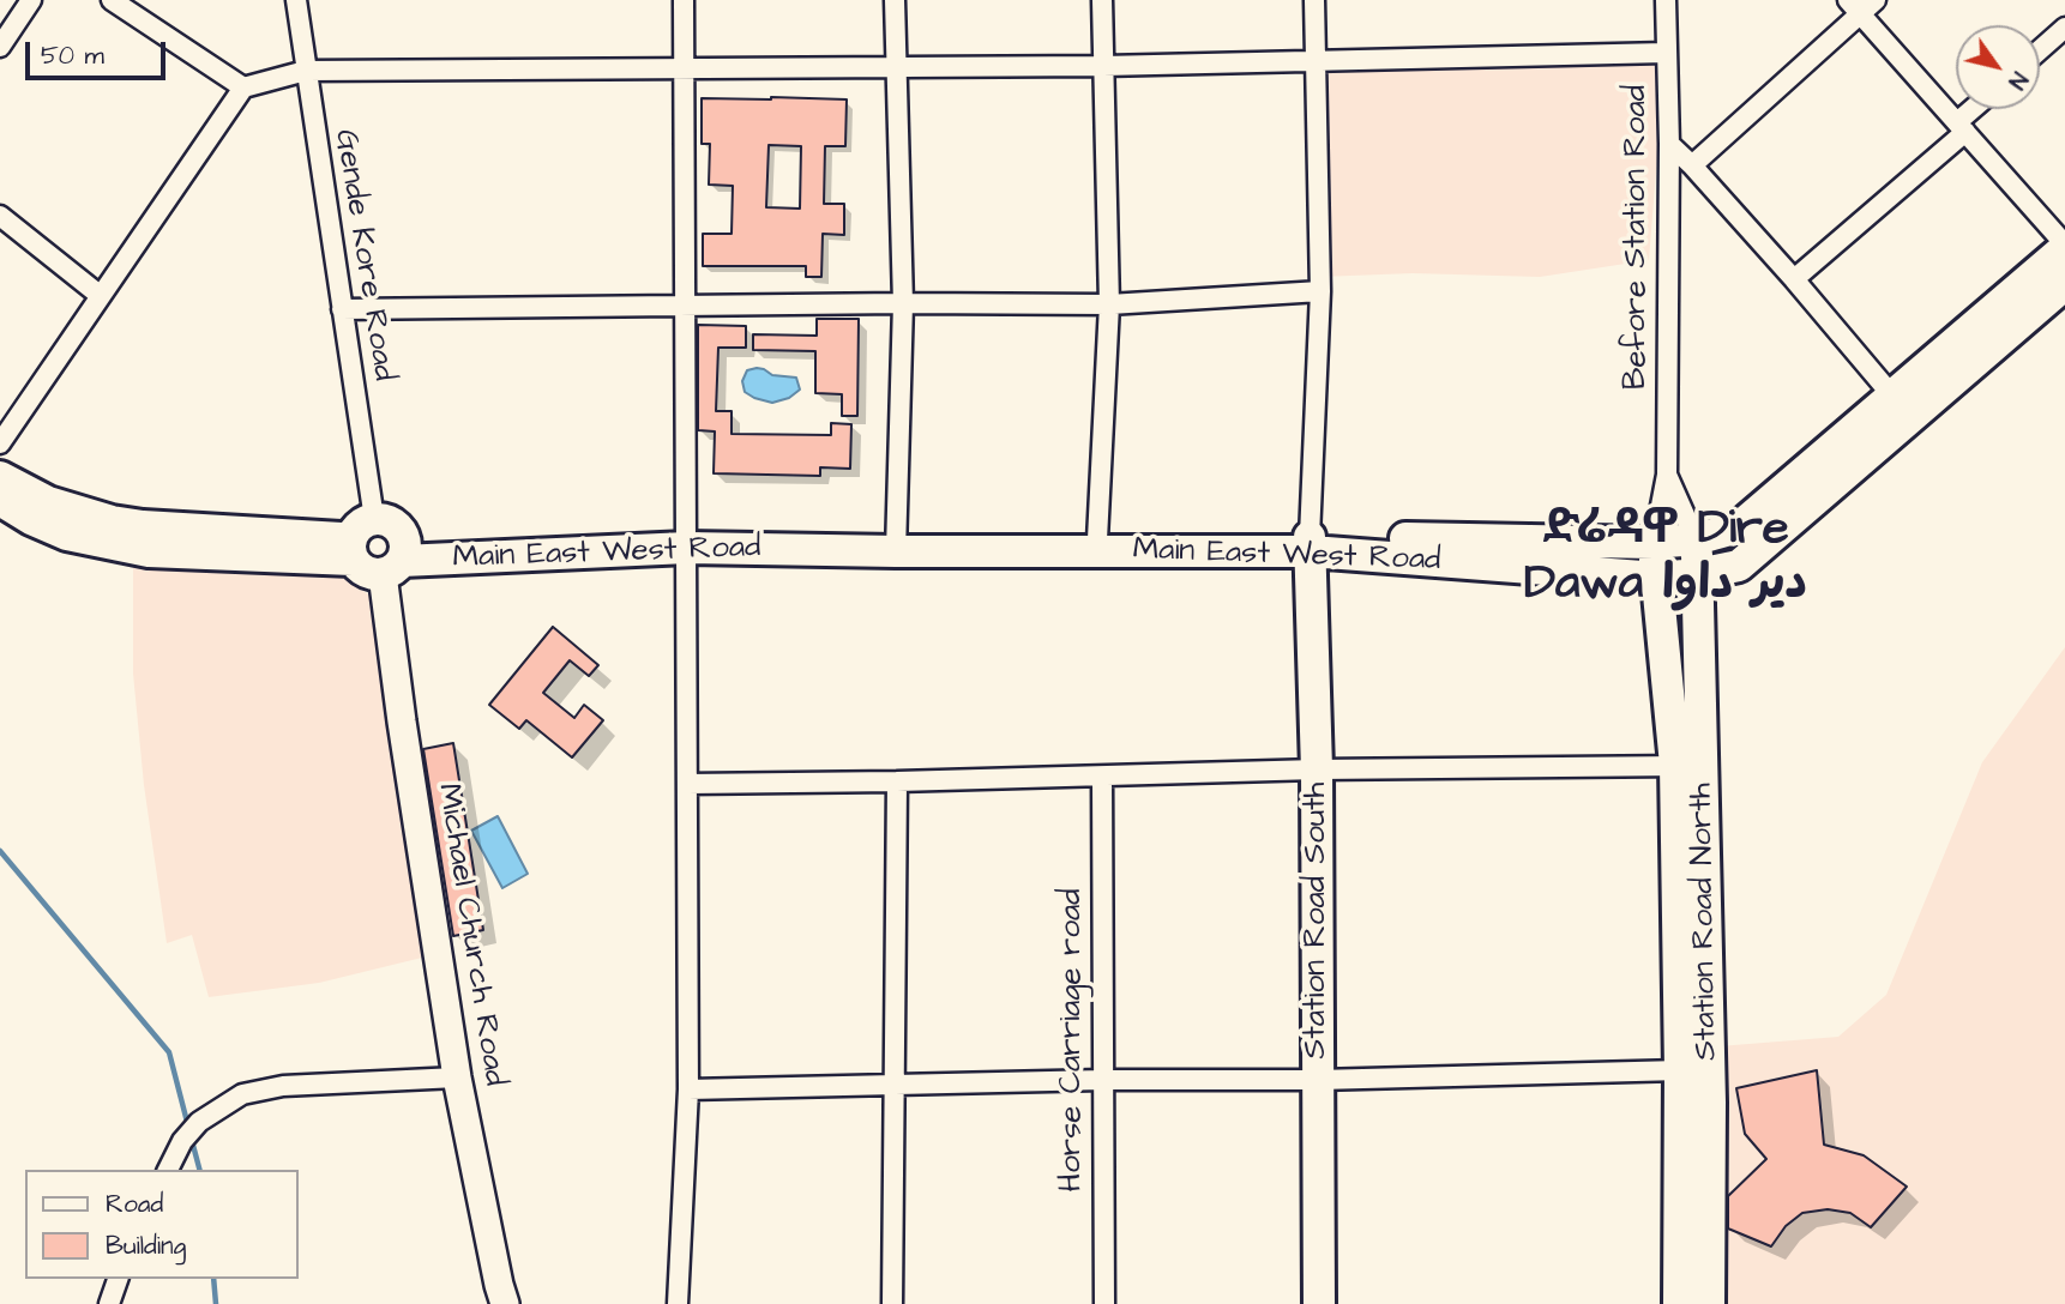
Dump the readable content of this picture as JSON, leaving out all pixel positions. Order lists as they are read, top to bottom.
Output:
{
  "streets": {
    "main road": [
      "Main East West Road",
      "Station Road South",
      "Station Road North",
      "Michael Church Road"
    ],
    "street": ["Before Station Road", "Gende Kore Road", "Horse Carriage road"]
  },
  "crossings": [
    ["Before Station Road", "Main East West Road"],
    ["Before Station Road", "Station Road North"],
    ["Main East West Road", "Station Road South"],
    ["Main East West Road", "Station Road North"],
    ["Main East West Road", "Michael Church Road"]
  ],
  "districts": ["ድሬዳዋ Dire Dawa دير داوا"],
  "legend": ["Road", "Building"],
  "scale_bar": "50 m",
  "north": "bottom right"
}
